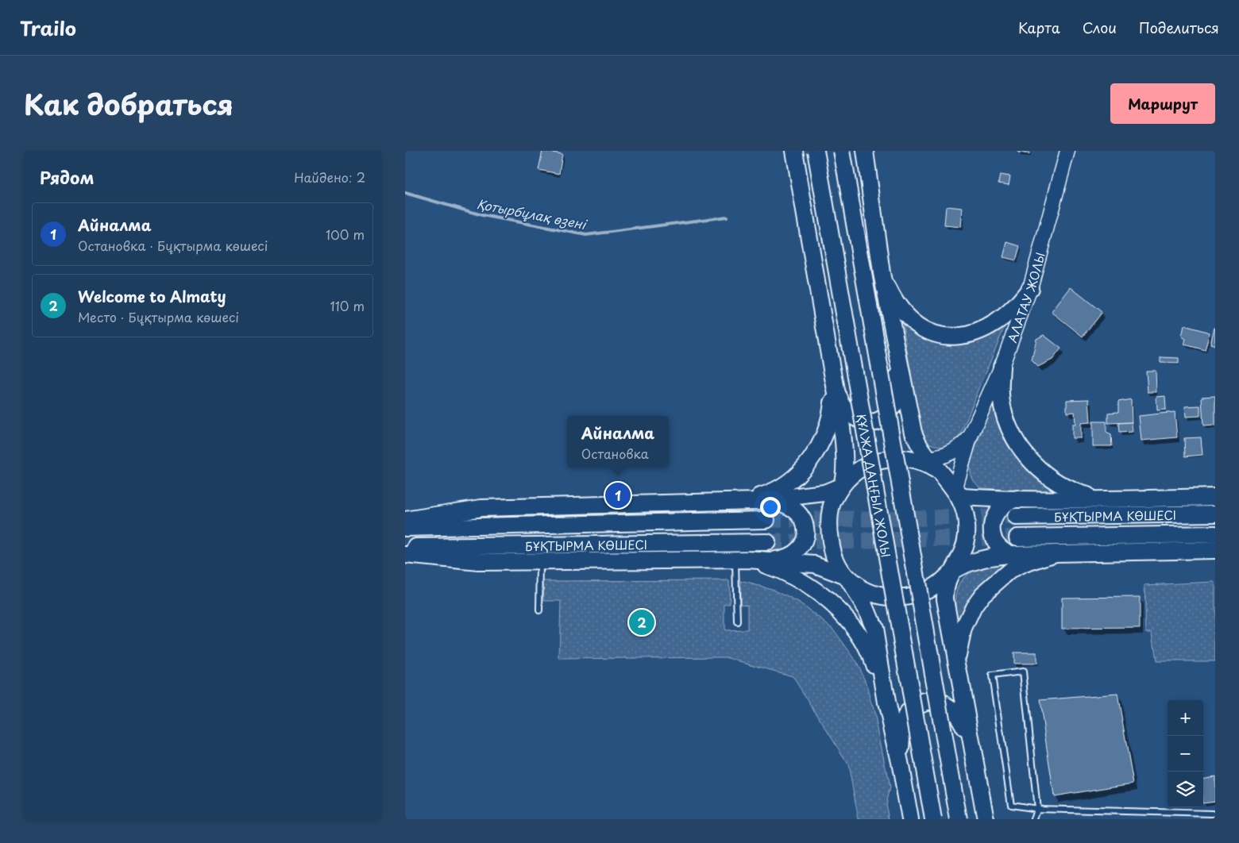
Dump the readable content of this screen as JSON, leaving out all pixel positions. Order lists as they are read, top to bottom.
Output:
{
  "streets": {
    "main road": ["АЛАТАУ ЖОЛЫ", "ҚҰЛЖА ДАҢҒЫЛ ЖОЛЫ", "БҰҚТЫРМА КӨШЕСІ"]
  },
  "water": ["Қотырбұлақ өзені"],
  "page": {
    "header": "Trailo",
    "nav": ["Карта", "Слои", "Поделиться"],
    "title": "Как добраться",
    "buttons": "Маршрут",
    "heading": ["Рядом", "Найдено: 2"],
    "list": [
      {
        "mark": "1",
        "name": "Айналма",
        "note": "Остановка · Бұқтырма көшесі",
        "value": "100 m"
      },
      {
        "mark": "2",
        "name": "Welcome to Almaty",
        "note": "Место · Бұқтырма көшесі",
        "value": "110 m"
      }
    ],
    "popup": ["Айналма", "Остановка"],
    "pins": ["1", "2"],
    "map_buttons": ["+", "−"]
  }
}
